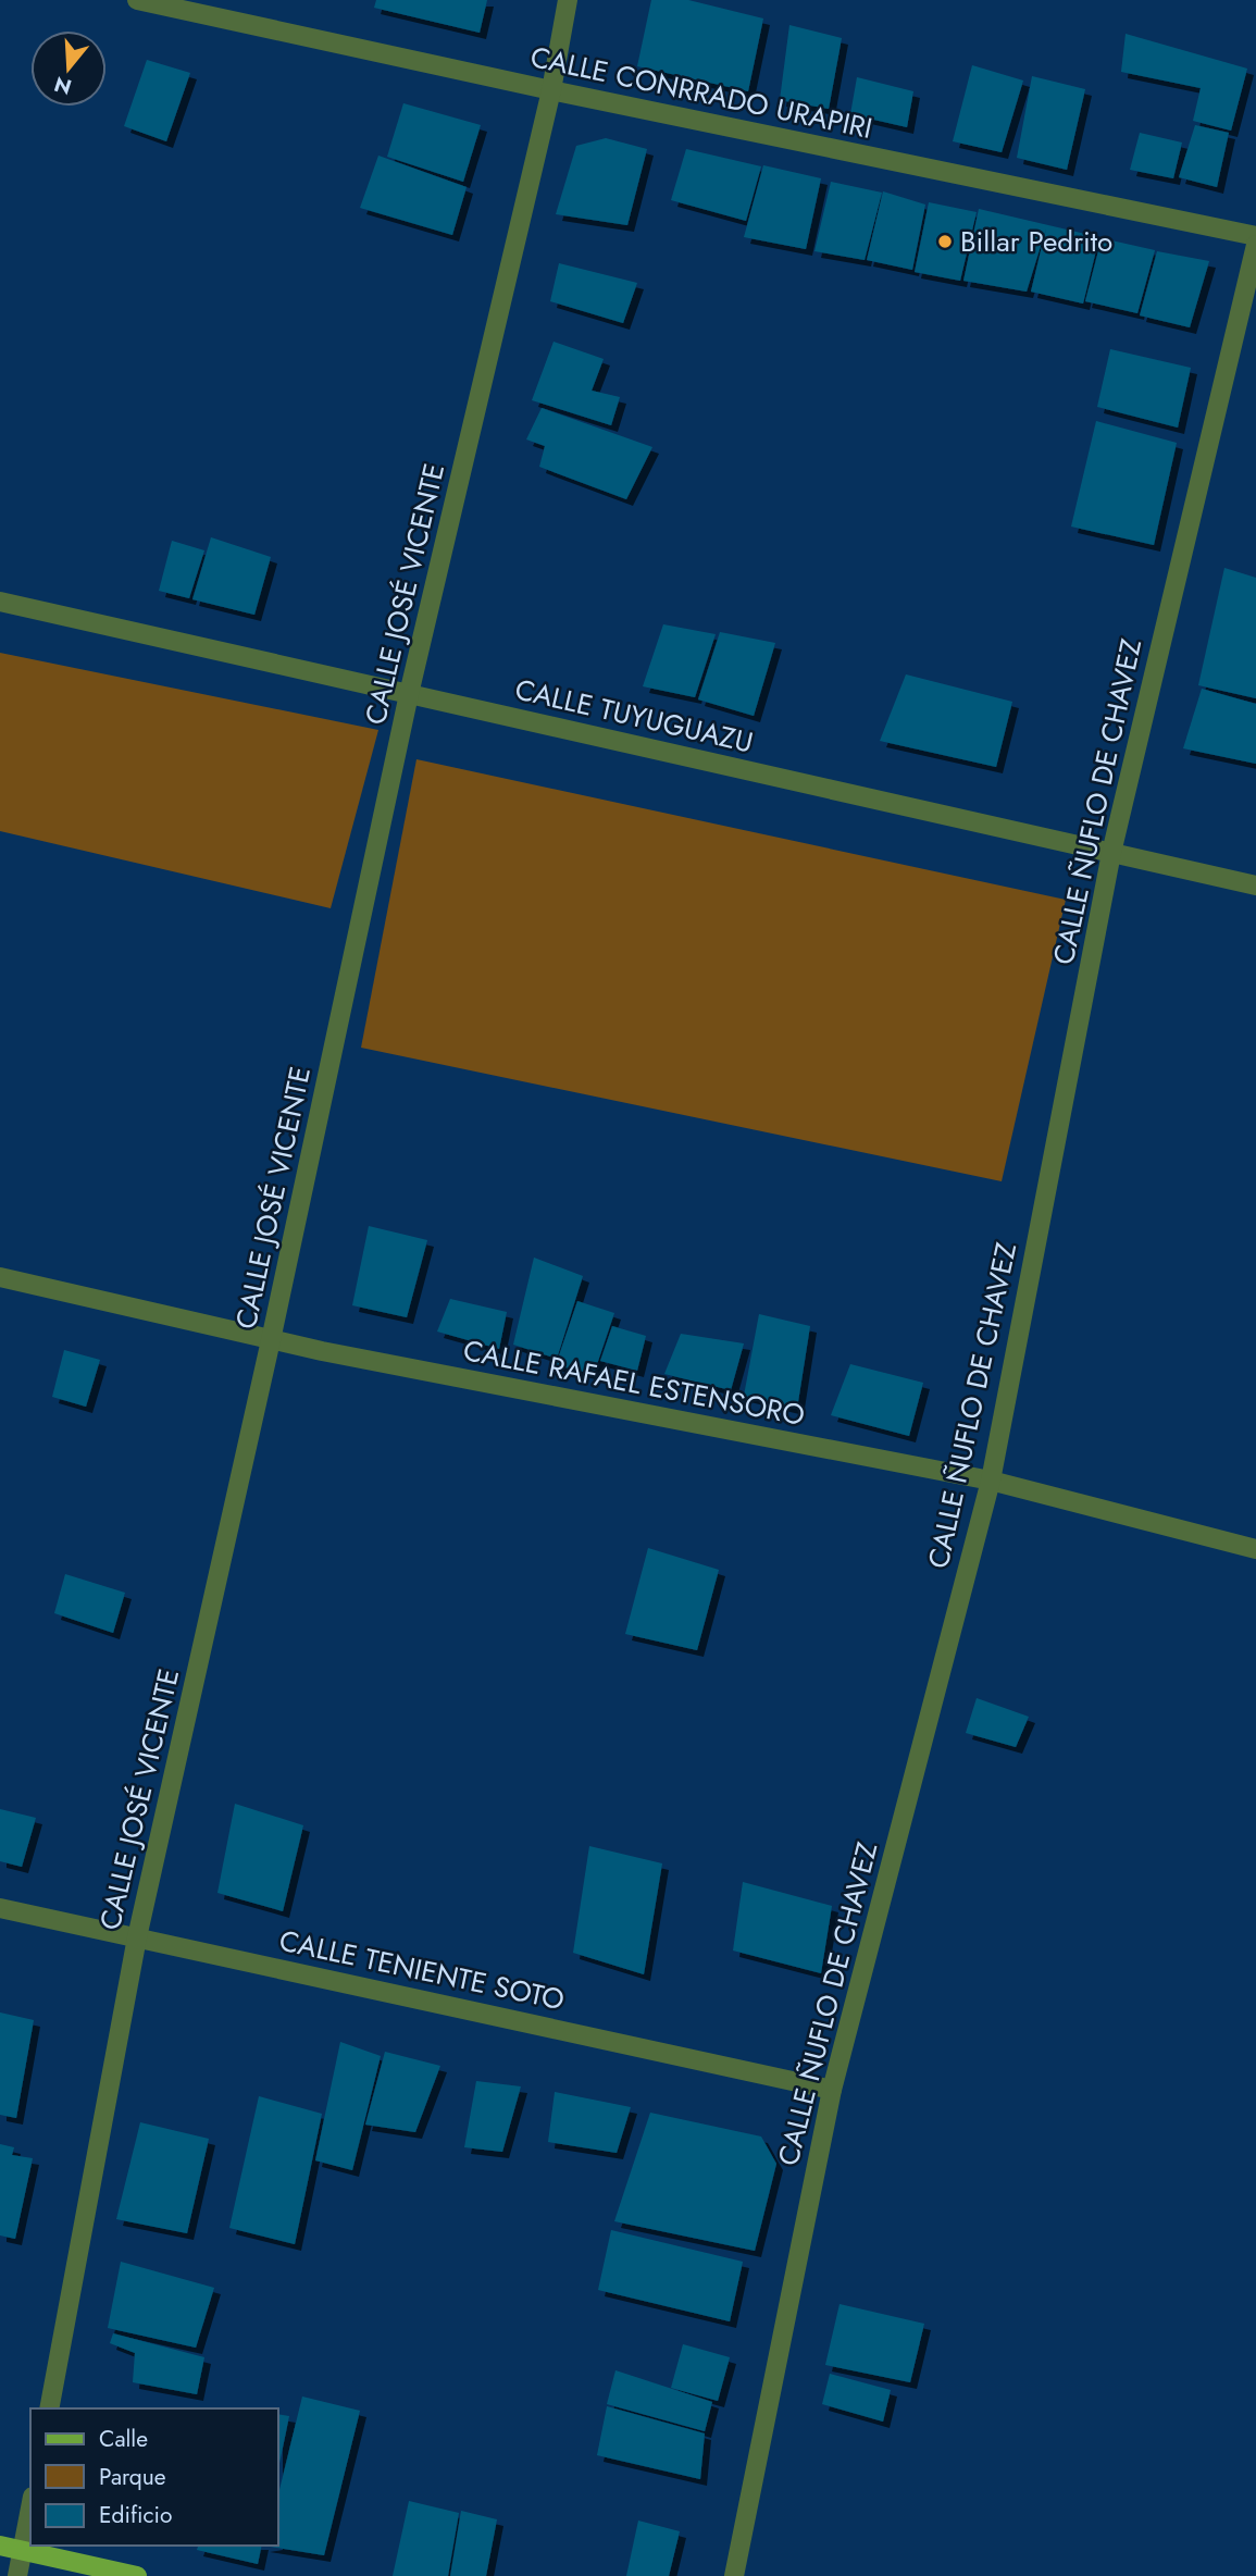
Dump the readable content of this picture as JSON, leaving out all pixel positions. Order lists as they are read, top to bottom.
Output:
{
  "streets": {
    "street": [
      "CALLE CONRRADO URAPIRI",
      "CALLE JOSÉ VICENTE",
      "CALLE TUYUGUAZU",
      "CALLE ÑUFLO DE CHAVEZ",
      "CALLE RAFAEL ESTENSORO",
      "CALLE TENIENTE SOTO"
    ]
  },
  "crossings": [
    ["CALLE CONRRADO URAPIRI", "CALLE JOSÉ VICENTE"],
    ["CALLE JOSÉ VICENTE", "CALLE TUYUGUAZU"],
    ["CALLE JOSÉ VICENTE", "CALLE RAFAEL ESTENSORO"],
    ["CALLE JOSÉ VICENTE", "CALLE TENIENTE SOTO"],
    ["CALLE TUYUGUAZU", "CALLE ÑUFLO DE CHAVEZ"],
    ["CALLE ÑUFLO DE CHAVEZ", "CALLE RAFAEL ESTENSORO"],
    ["CALLE ÑUFLO DE CHAVEZ", "CALLE TENIENTE SOTO"]
  ],
  "places": ["Billar Pedrito"],
  "legend": ["Calle", "Parque", "Edificio"],
  "north": "bottom"
}
